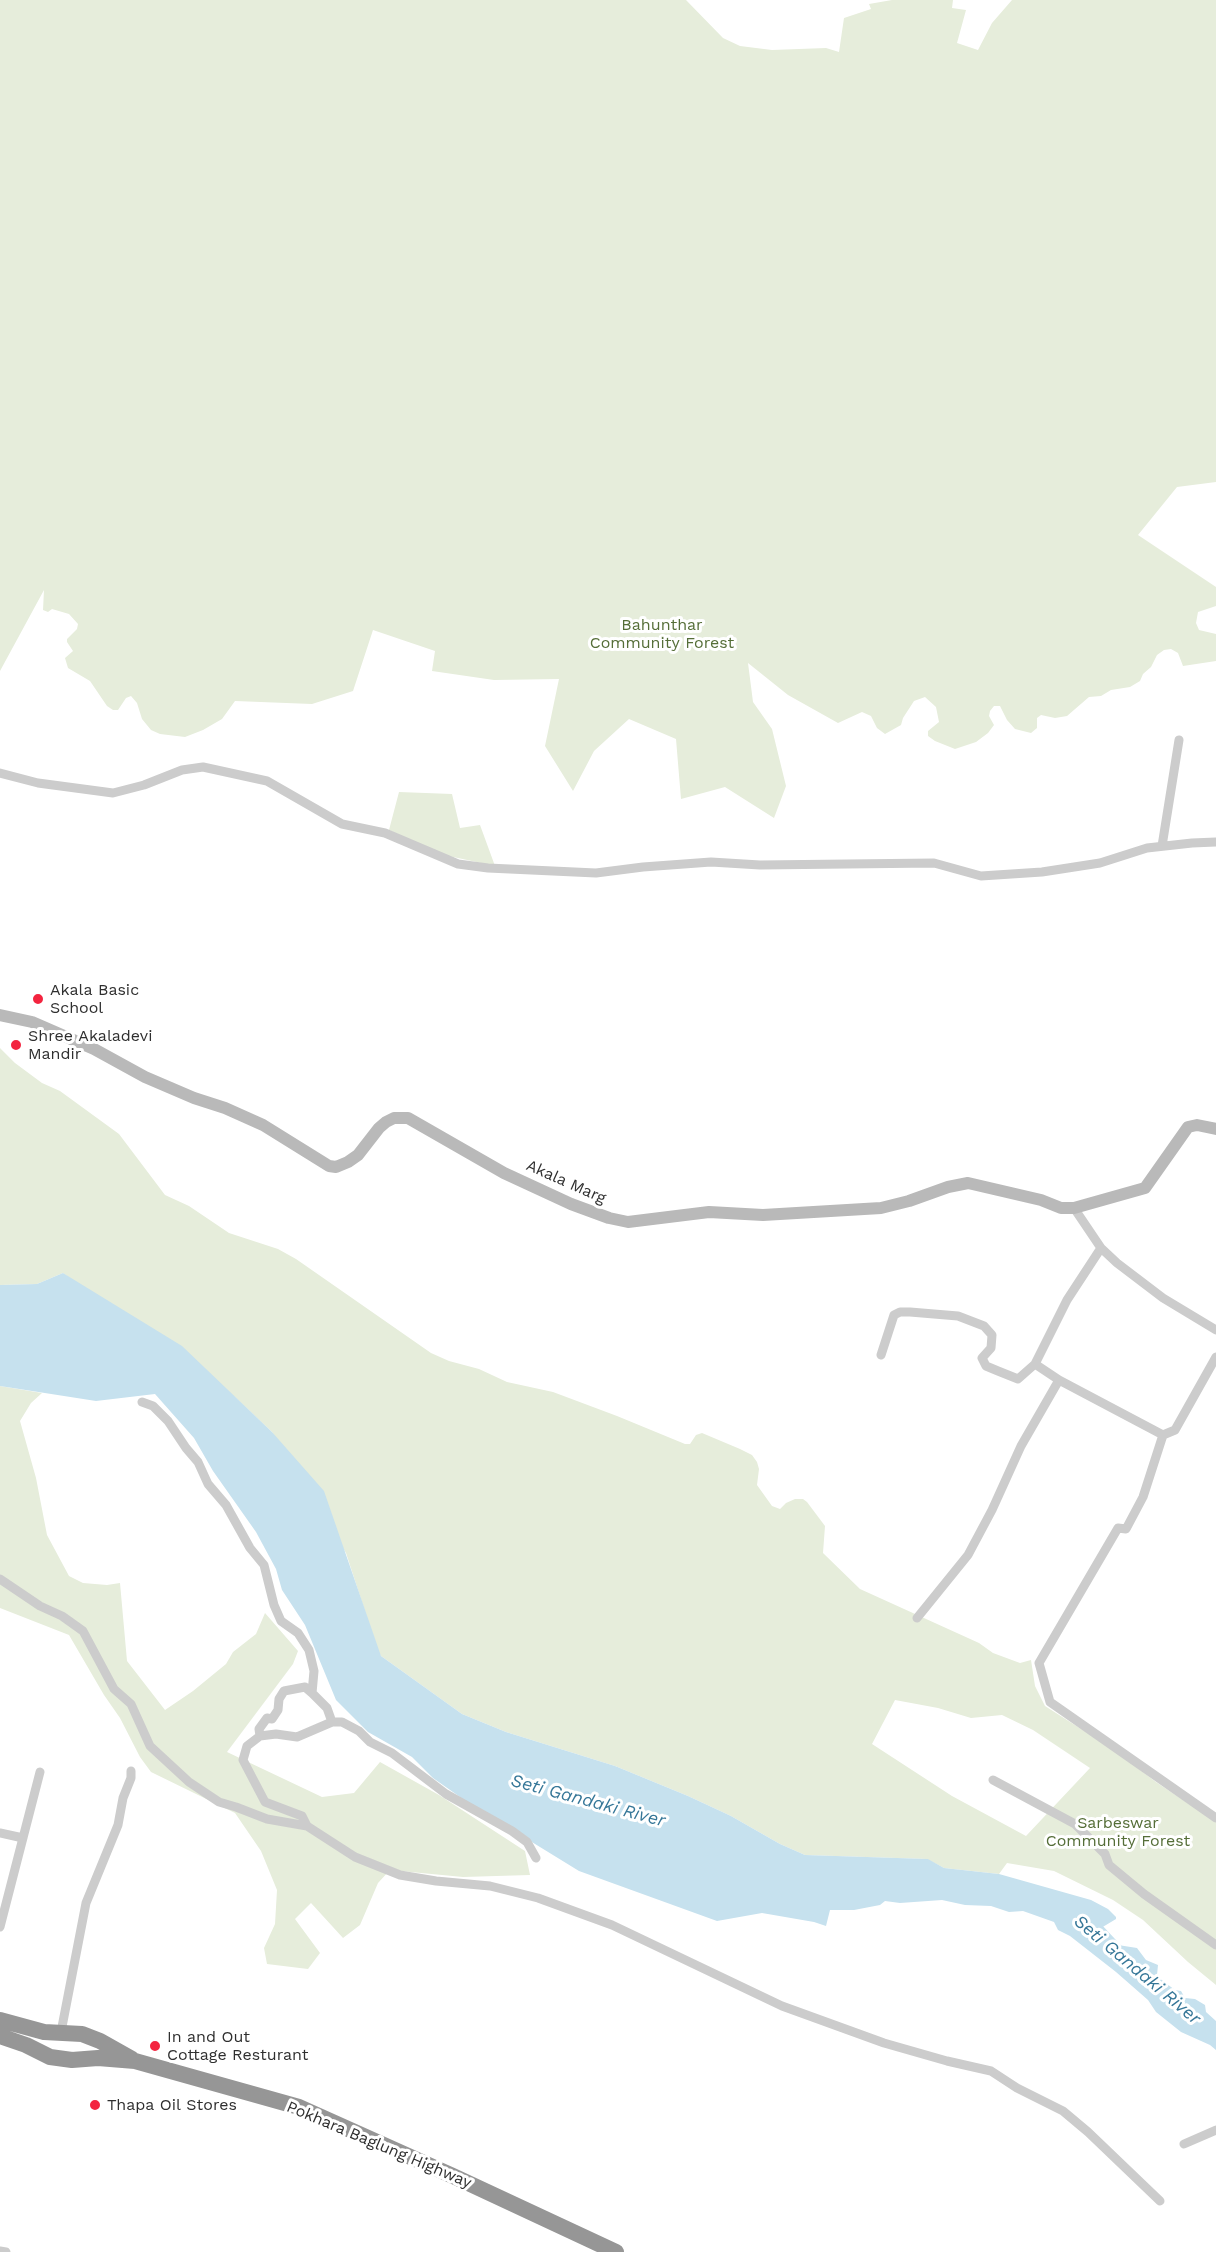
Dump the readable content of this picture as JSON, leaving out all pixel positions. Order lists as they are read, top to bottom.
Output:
{
  "streets": {
    "highway": ["Pokhara Baglung Highway"],
    "main road": ["Akala Marg"]
  },
  "water": ["Seti Gandaki River"],
  "parks": ["Bahunthar Community Forest", "Sarbeswar Community Forest"],
  "places": [
    "Akala Basic School",
    "Shree Akaladevi Mandir",
    "In and Out Cottage Resturant",
    "Thapa Oil Stores"
  ]
}
